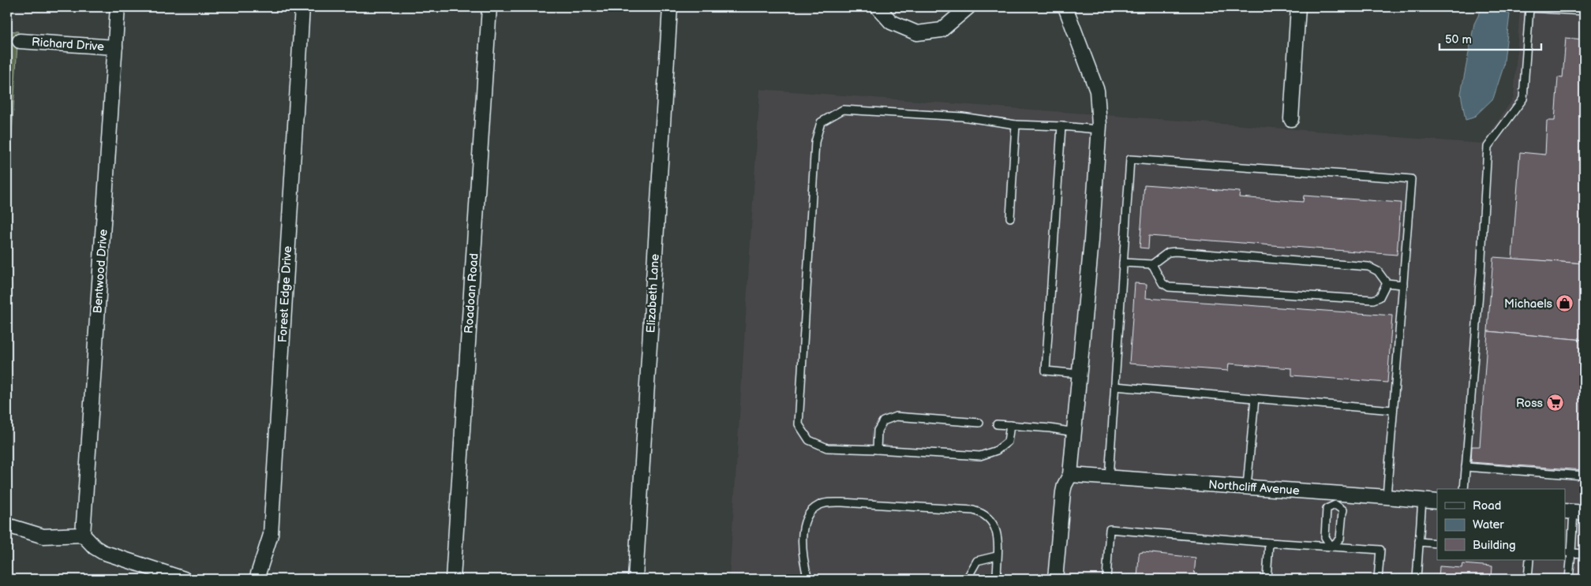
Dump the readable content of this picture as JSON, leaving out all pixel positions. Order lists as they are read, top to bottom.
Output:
{
  "streets": {
    "street": [
      "Richard Drive",
      "Bentwood Drive",
      "Roadoan Road",
      "Elizabeth Lane",
      "Forest Edge Drive",
      "Northcliff Avenue"
    ]
  },
  "crossings": [
    ["Richard Drive", "Bentwood Drive"]
  ],
  "places": {
    "shop": ["Michaels"],
    "supermarket": ["Ross"]
  },
  "legend": ["Road", "Water", "Building"],
  "scale_bar": "50 m"
}
